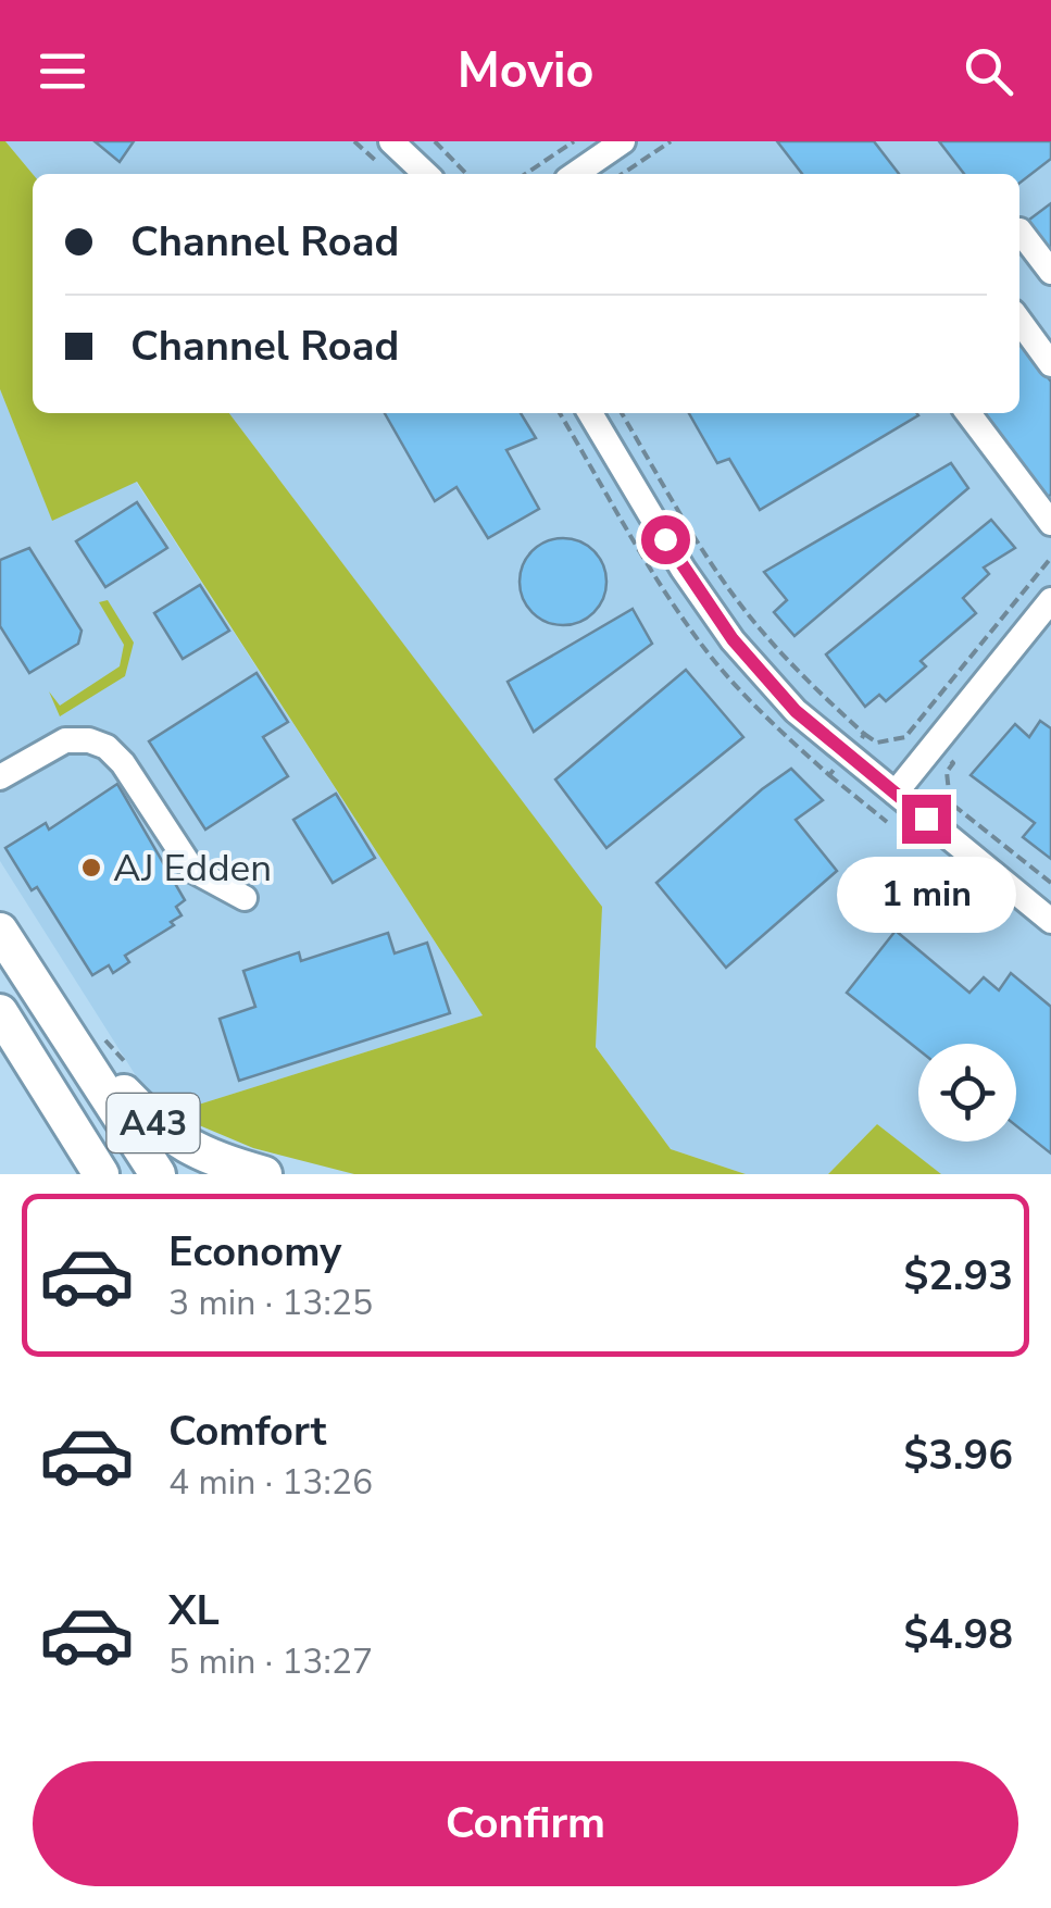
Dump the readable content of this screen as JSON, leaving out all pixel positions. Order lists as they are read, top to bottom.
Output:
{
  "streets": {
    "highway": ["A43"]
  },
  "places": ["AJ Edden"],
  "page": {
    "header": "Movio",
    "banner": ["Channel Road", "Channel Road"],
    "bubble": "1 min",
    "list": [
      {
        "name": "Economy",
        "note": "3 min · 13:25",
        "value": "$2.93"
      },
      {
        "name": "Comfort",
        "note": "4 min · 13:26",
        "value": "$3.96"
      },
      {
        "name": "XL",
        "note": "5 min · 13:27",
        "value": "$4.98"
      }
    ],
    "buttons": "Confirm"
  }
}
